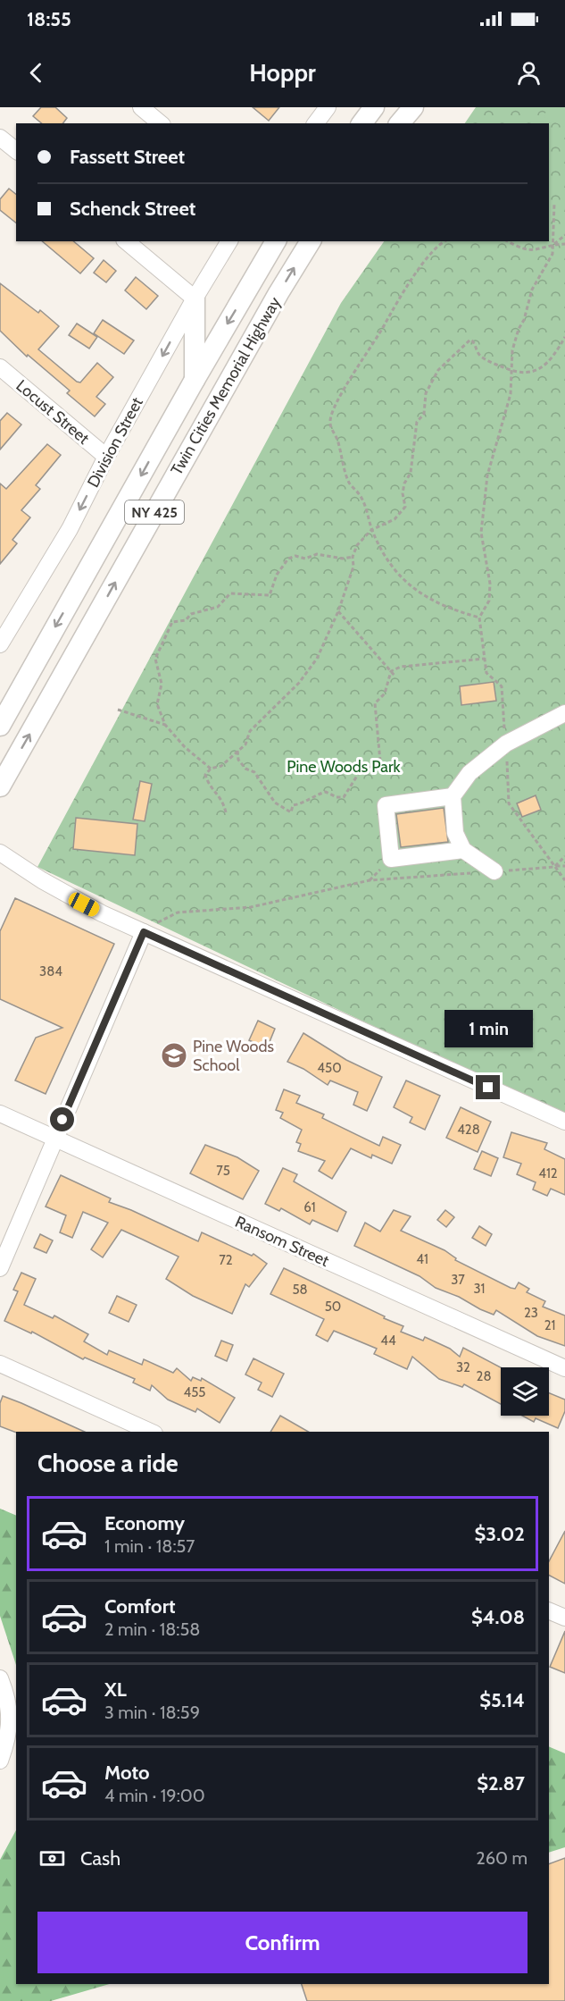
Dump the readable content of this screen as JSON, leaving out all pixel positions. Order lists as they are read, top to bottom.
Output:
{
  "streets": {
    "main road": ["Twin Cities Memorial Highway", "NY 425"],
    "street": ["Locust Street", "Division Street", "Ransom Street"]
  },
  "crossings": [
    ["Locust Street", "Division Street"]
  ],
  "one_way": ["Division Street"],
  "parks": ["Pine Woods Park"],
  "places": {
    "school or university": ["Pine Woods School"]
  },
  "house_numbers": [
    "384",
    "450",
    "428",
    "75",
    "412",
    "61",
    "41",
    "72",
    "37",
    "31",
    "58",
    "50",
    "23",
    "21",
    "44",
    "32",
    "28",
    "455"
  ],
  "page": {
    "status": "18:55",
    "header": "Hoppr",
    "banner": ["Fassett Street", "Schenck Street"],
    "bubble": "1 min",
    "heading": "Choose a ride",
    "list": [
      {
        "name": "Economy",
        "note": "1 min · 18:57",
        "value": "$3.02"
      },
      {
        "name": "Comfort",
        "note": "2 min · 18:58",
        "value": "$4.08"
      },
      {
        "name": "XL",
        "note": "3 min · 18:59",
        "value": "$5.14"
      },
      {
        "name": "Moto",
        "note": "4 min · 19:00",
        "value": "$2.87"
      }
    ],
    "pay": ["Cash", "260 m"],
    "buttons": "Confirm"
  }
}
